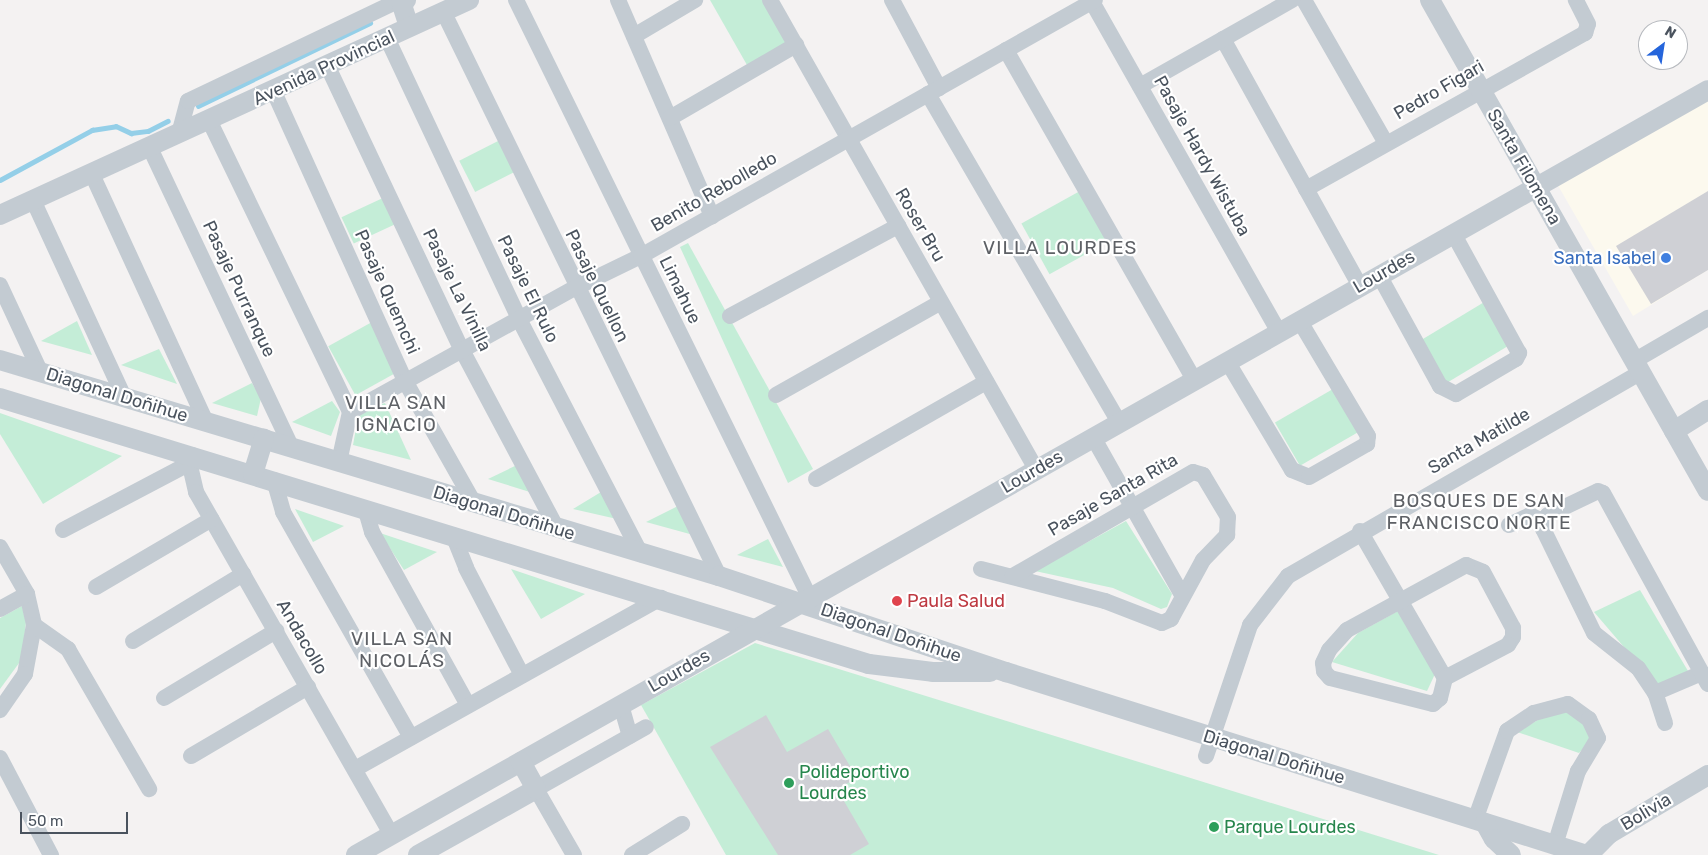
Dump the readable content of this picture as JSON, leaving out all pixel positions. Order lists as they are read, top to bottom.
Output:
{
  "streets": {
    "street": [
      "Avenida Provincial",
      "Pedro Figari",
      "Pasaje Hardy Wistuba",
      "Santa Filomena",
      "Benito Rebolledo",
      "Roser Bru",
      "Lourdes",
      "Pasaje Quellon",
      "Pasaje Purranque",
      "Pasaje El Rulo",
      "Pasaje La Vinilla",
      "Limahue",
      "Pasaje Quemchi",
      "Diagonal Doñihue",
      "Santa Matilde",
      "Pasaje Santa Rita",
      "Andacollo",
      "Bolivia"
    ]
  },
  "crossings": [
    ["Avenida Provincial", "Pasaje Quellon"],
    ["Avenida Provincial", "Pasaje Purranque"],
    ["Avenida Provincial", "Pasaje El Rulo"],
    ["Avenida Provincial", "Pasaje La Vinilla"],
    ["Avenida Provincial", "Pasaje Quemchi"],
    ["Pedro Figari", "Santa Filomena"],
    ["Pasaje Hardy Wistuba", "Benito Rebolledo"],
    ["Pasaje Hardy Wistuba", "Lourdes"],
    ["Santa Filomena", "Lourdes"],
    ["Santa Filomena", "Santa Matilde"],
    ["Benito Rebolledo", "Roser Bru"],
    ["Benito Rebolledo", "Pasaje Quellon"],
    ["Benito Rebolledo", "Pasaje El Rulo"],
    ["Benito Rebolledo", "Pasaje La Vinilla"],
    ["Benito Rebolledo", "Limahue"],
    ["Benito Rebolledo", "Pasaje Quemchi"],
    ["Roser Bru", "Lourdes"],
    ["Lourdes", "Limahue"],
    ["Lourdes", "Diagonal Doñihue"],
    ["Lourdes", "Andacollo"],
    ["Pasaje Quellon", "Diagonal Doñihue"],
    ["Pasaje Purranque", "Diagonal Doñihue"],
    ["Pasaje El Rulo", "Diagonal Doñihue"],
    ["Pasaje La Vinilla", "Diagonal Doñihue"],
    ["Limahue", "Diagonal Doñihue"],
    ["Pasaje Quemchi", "Diagonal Doñihue"],
    ["Diagonal Doñihue", "Santa Matilde"],
    ["Diagonal Doñihue", "Andacollo"],
    ["Diagonal Doñihue", "Bolivia"]
  ],
  "districts": [
    "VILLA LOURDES",
    "VILLA SAN IGNACIO",
    "BOSQUES DE SAN FRANCISCO NORTE",
    "VILLA SAN NICOLÁS"
  ],
  "places": [
    "Santa Isabel",
    "Paula Salud",
    "Polideportivo Lourdes",
    "Parque Lourdes"
  ],
  "scale_bar": "50 m",
  "north": "top right"
}
